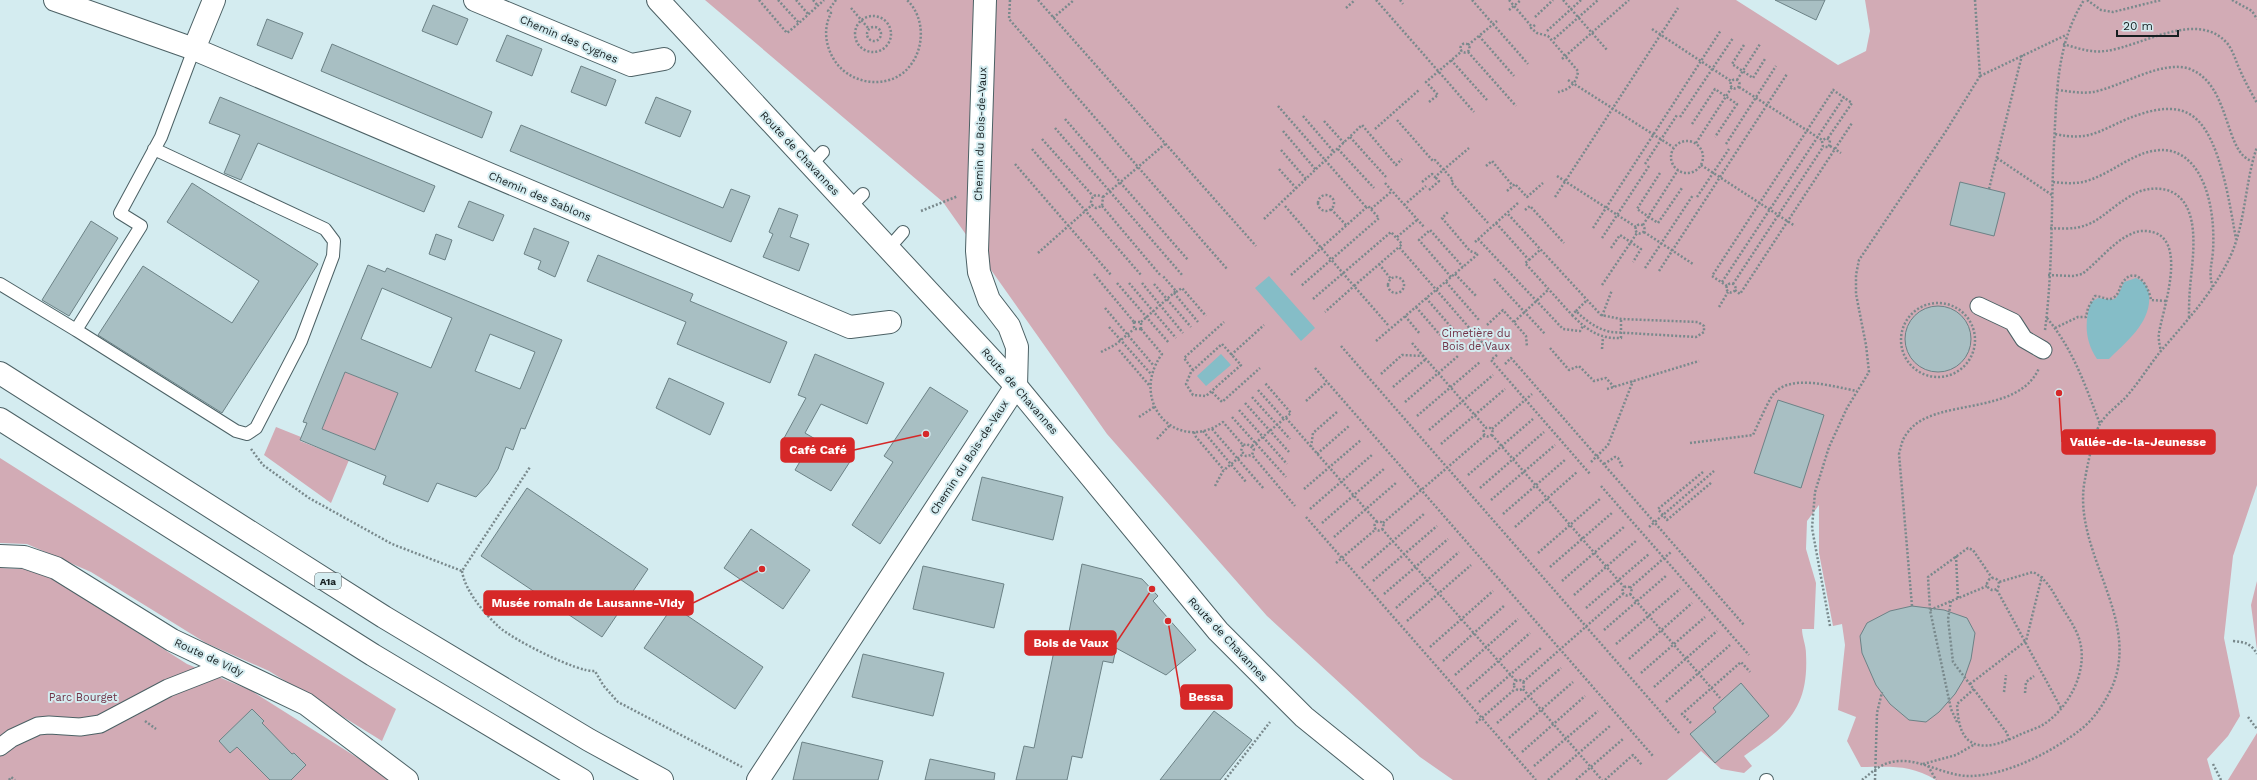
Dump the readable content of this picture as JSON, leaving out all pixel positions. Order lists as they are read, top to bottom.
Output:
{
  "streets": {
    "main road": [
      "Chemin des Cygnes",
      "Chemin du Bois-de-Vaux",
      "Route de Chavannes",
      "Chemin des Sablons",
      "A1a",
      "Route de Vidy"
    ]
  },
  "crossings": [
    ["Chemin du Bois-de-Vaux", "Route de Chavannes"]
  ],
  "parks": ["Cimetière du Bois de Vaux", "Parc Bourget"],
  "places": [
    "Vallée-de-la-Jeunesse",
    "Café Café",
    "Musée romain de Lausanne-Vidy",
    "Bois de Vaux",
    "Bessa"
  ],
  "scale_bar": "20 m"
}
